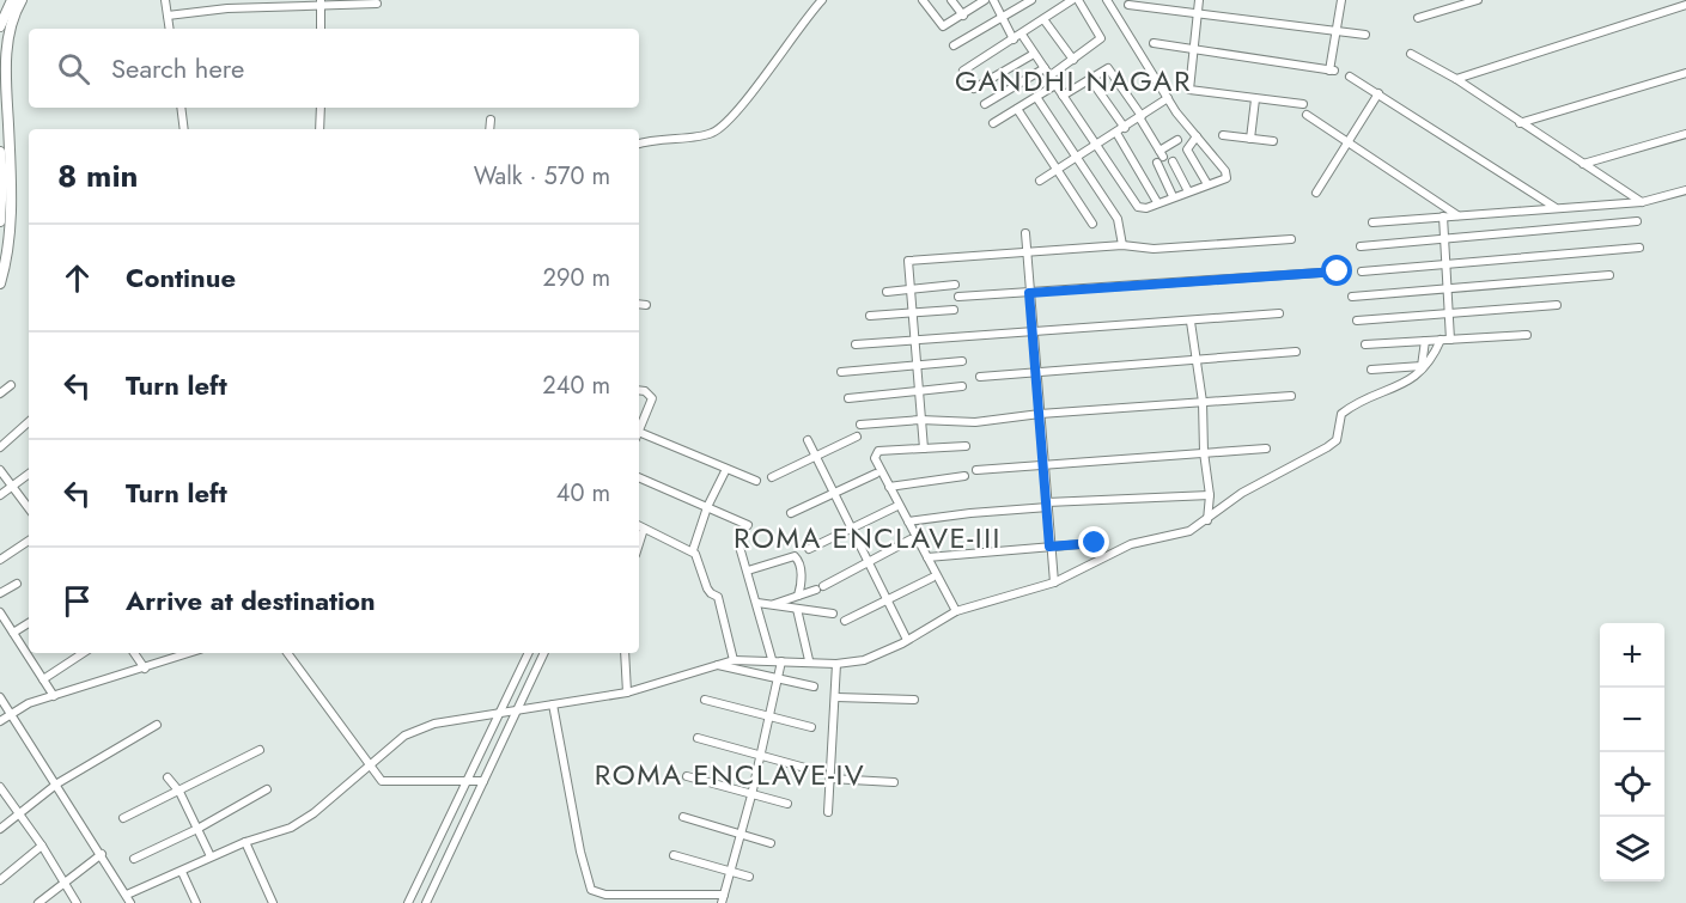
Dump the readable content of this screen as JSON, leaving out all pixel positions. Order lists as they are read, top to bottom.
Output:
{
  "districts": ["GANDHI NAGAR", "ROMA ENCLAVE-III", "ROMA ENCLAVE-IV"],
  "page": {
    "search": "Search here",
    "heading": ["8 min", "Walk · 570 m"],
    "list": [
      ["Continue", "290 m"],
      ["Turn left", "240 m"],
      ["Turn left", "40 m"],
      "Arrive at destination"
    ],
    "map_buttons": ["+", "−"]
  }
}
